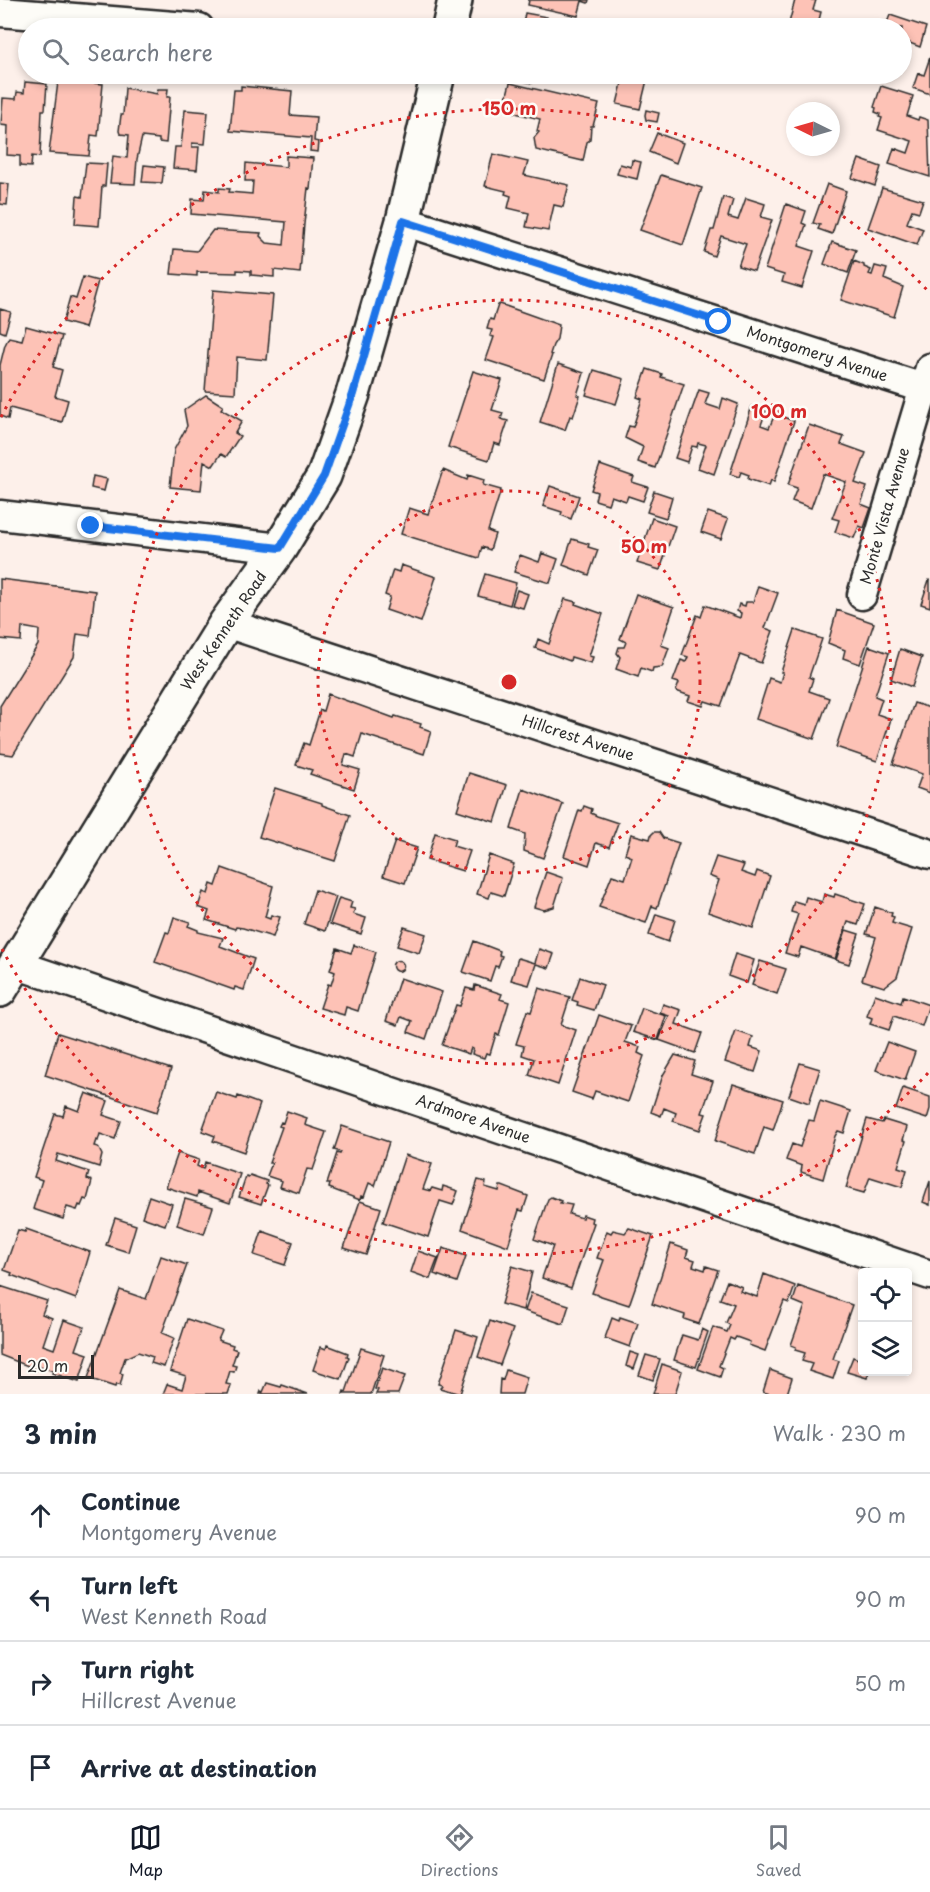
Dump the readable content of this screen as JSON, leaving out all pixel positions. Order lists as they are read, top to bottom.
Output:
{
  "streets": {
    "street": [
      "Montgomery Avenue",
      "Monte Vista Avenue",
      "West Kenneth Road",
      "Hillcrest Avenue",
      "Ardmore Avenue"
    ]
  },
  "crossings": [
    ["Montgomery Avenue", "Monte Vista Avenue"],
    ["Montgomery Avenue", "West Kenneth Road"],
    ["West Kenneth Road", "Hillcrest Avenue"],
    ["West Kenneth Road", "Ardmore Avenue"]
  ],
  "scale_bar": "20 m",
  "north": "left",
  "page": {
    "search": "Search here",
    "scale": "20 m",
    "heading": ["3 min", "Walk · 230 m"],
    "list": [
      ["Continue", "Montgomery Avenue", "90 m"],
      ["Turn left", "West Kenneth Road", "90 m"],
      ["Turn right", "Hillcrest Avenue", "50 m"],
      "Arrive at destination"
    ],
    "nav": ["Map", "Directions", "Saved"]
  },
  "rings": ["150 m", "100 m", "50 m"]
}
